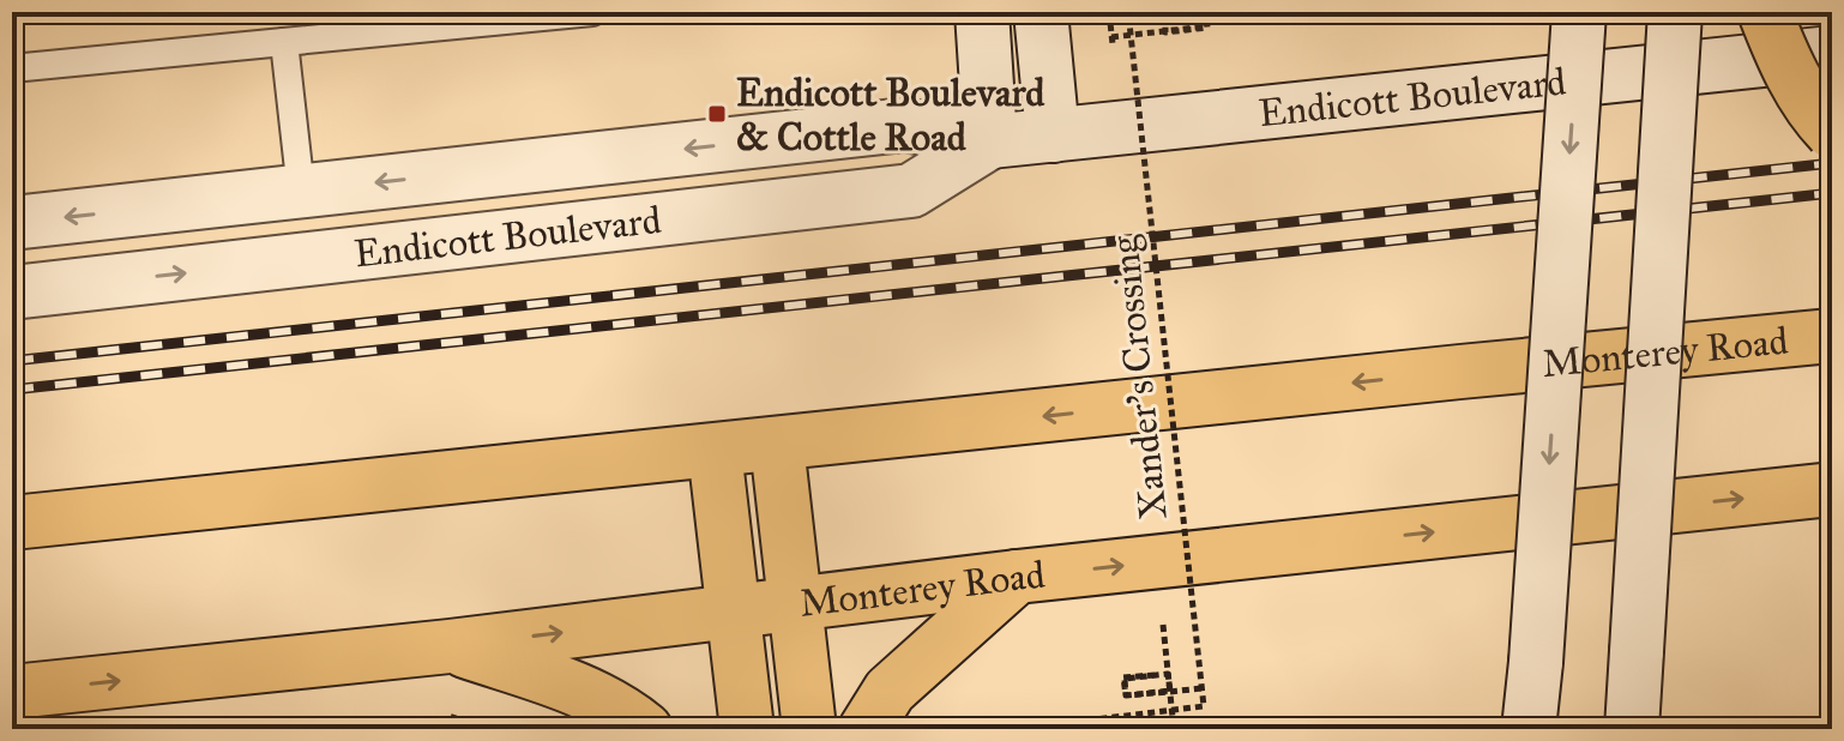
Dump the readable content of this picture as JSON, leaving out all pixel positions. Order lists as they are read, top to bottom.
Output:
{
  "streets": {
    "main road": ["Endicott Boulevard", "Monterey Road"],
    "path": ["Xander’s Crossing"]
  },
  "places": {
    "transit": ["Endicott Boulevard & Cottle Road"]
  }
}
